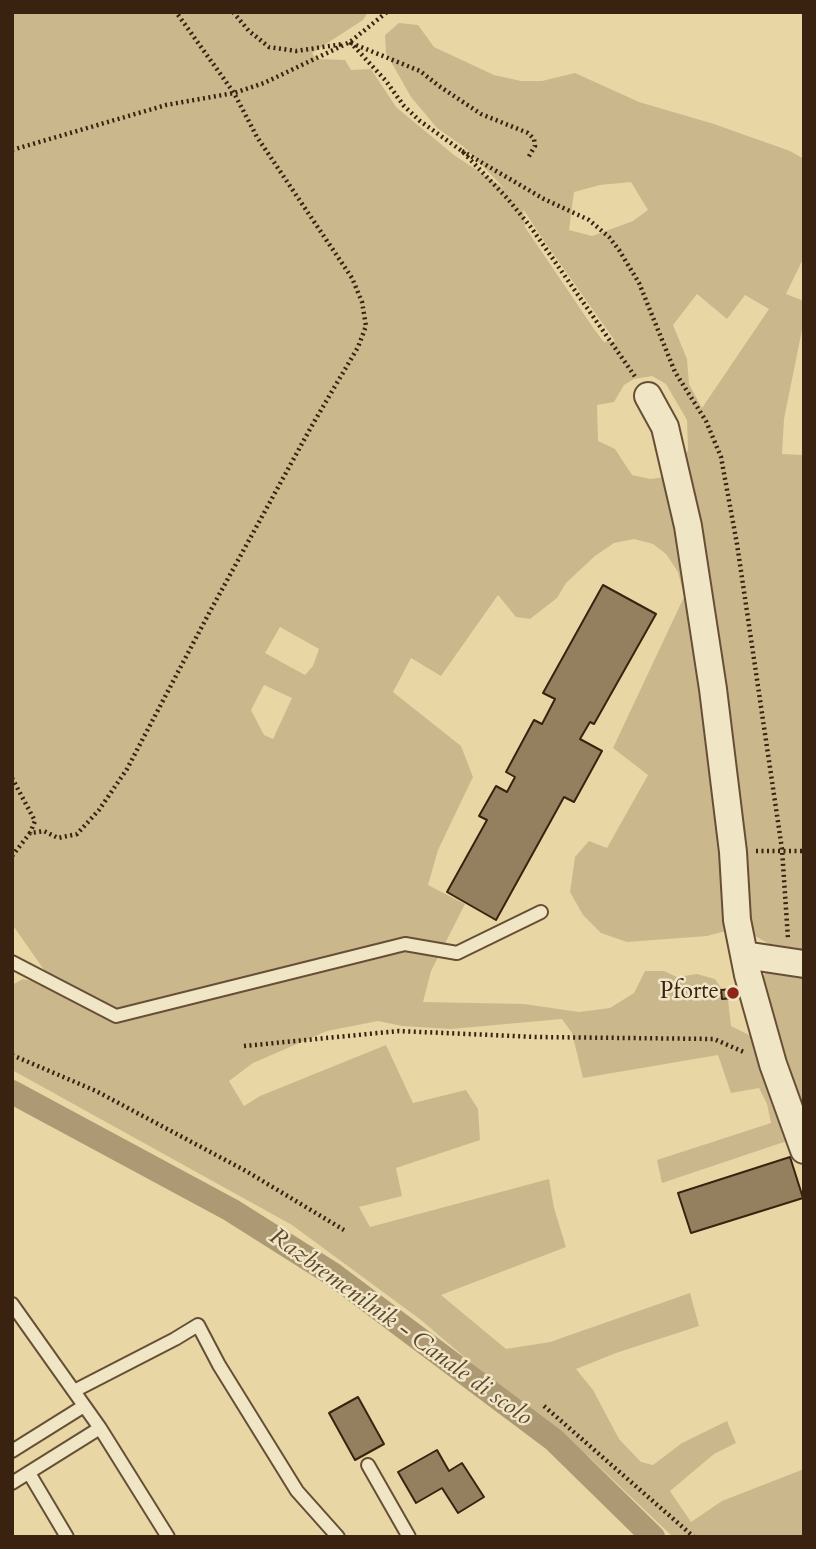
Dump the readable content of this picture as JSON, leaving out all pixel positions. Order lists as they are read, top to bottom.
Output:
{
  "water": ["Razbremenilnik - Canale di scolo"],
  "places": ["Pforte"]
}
